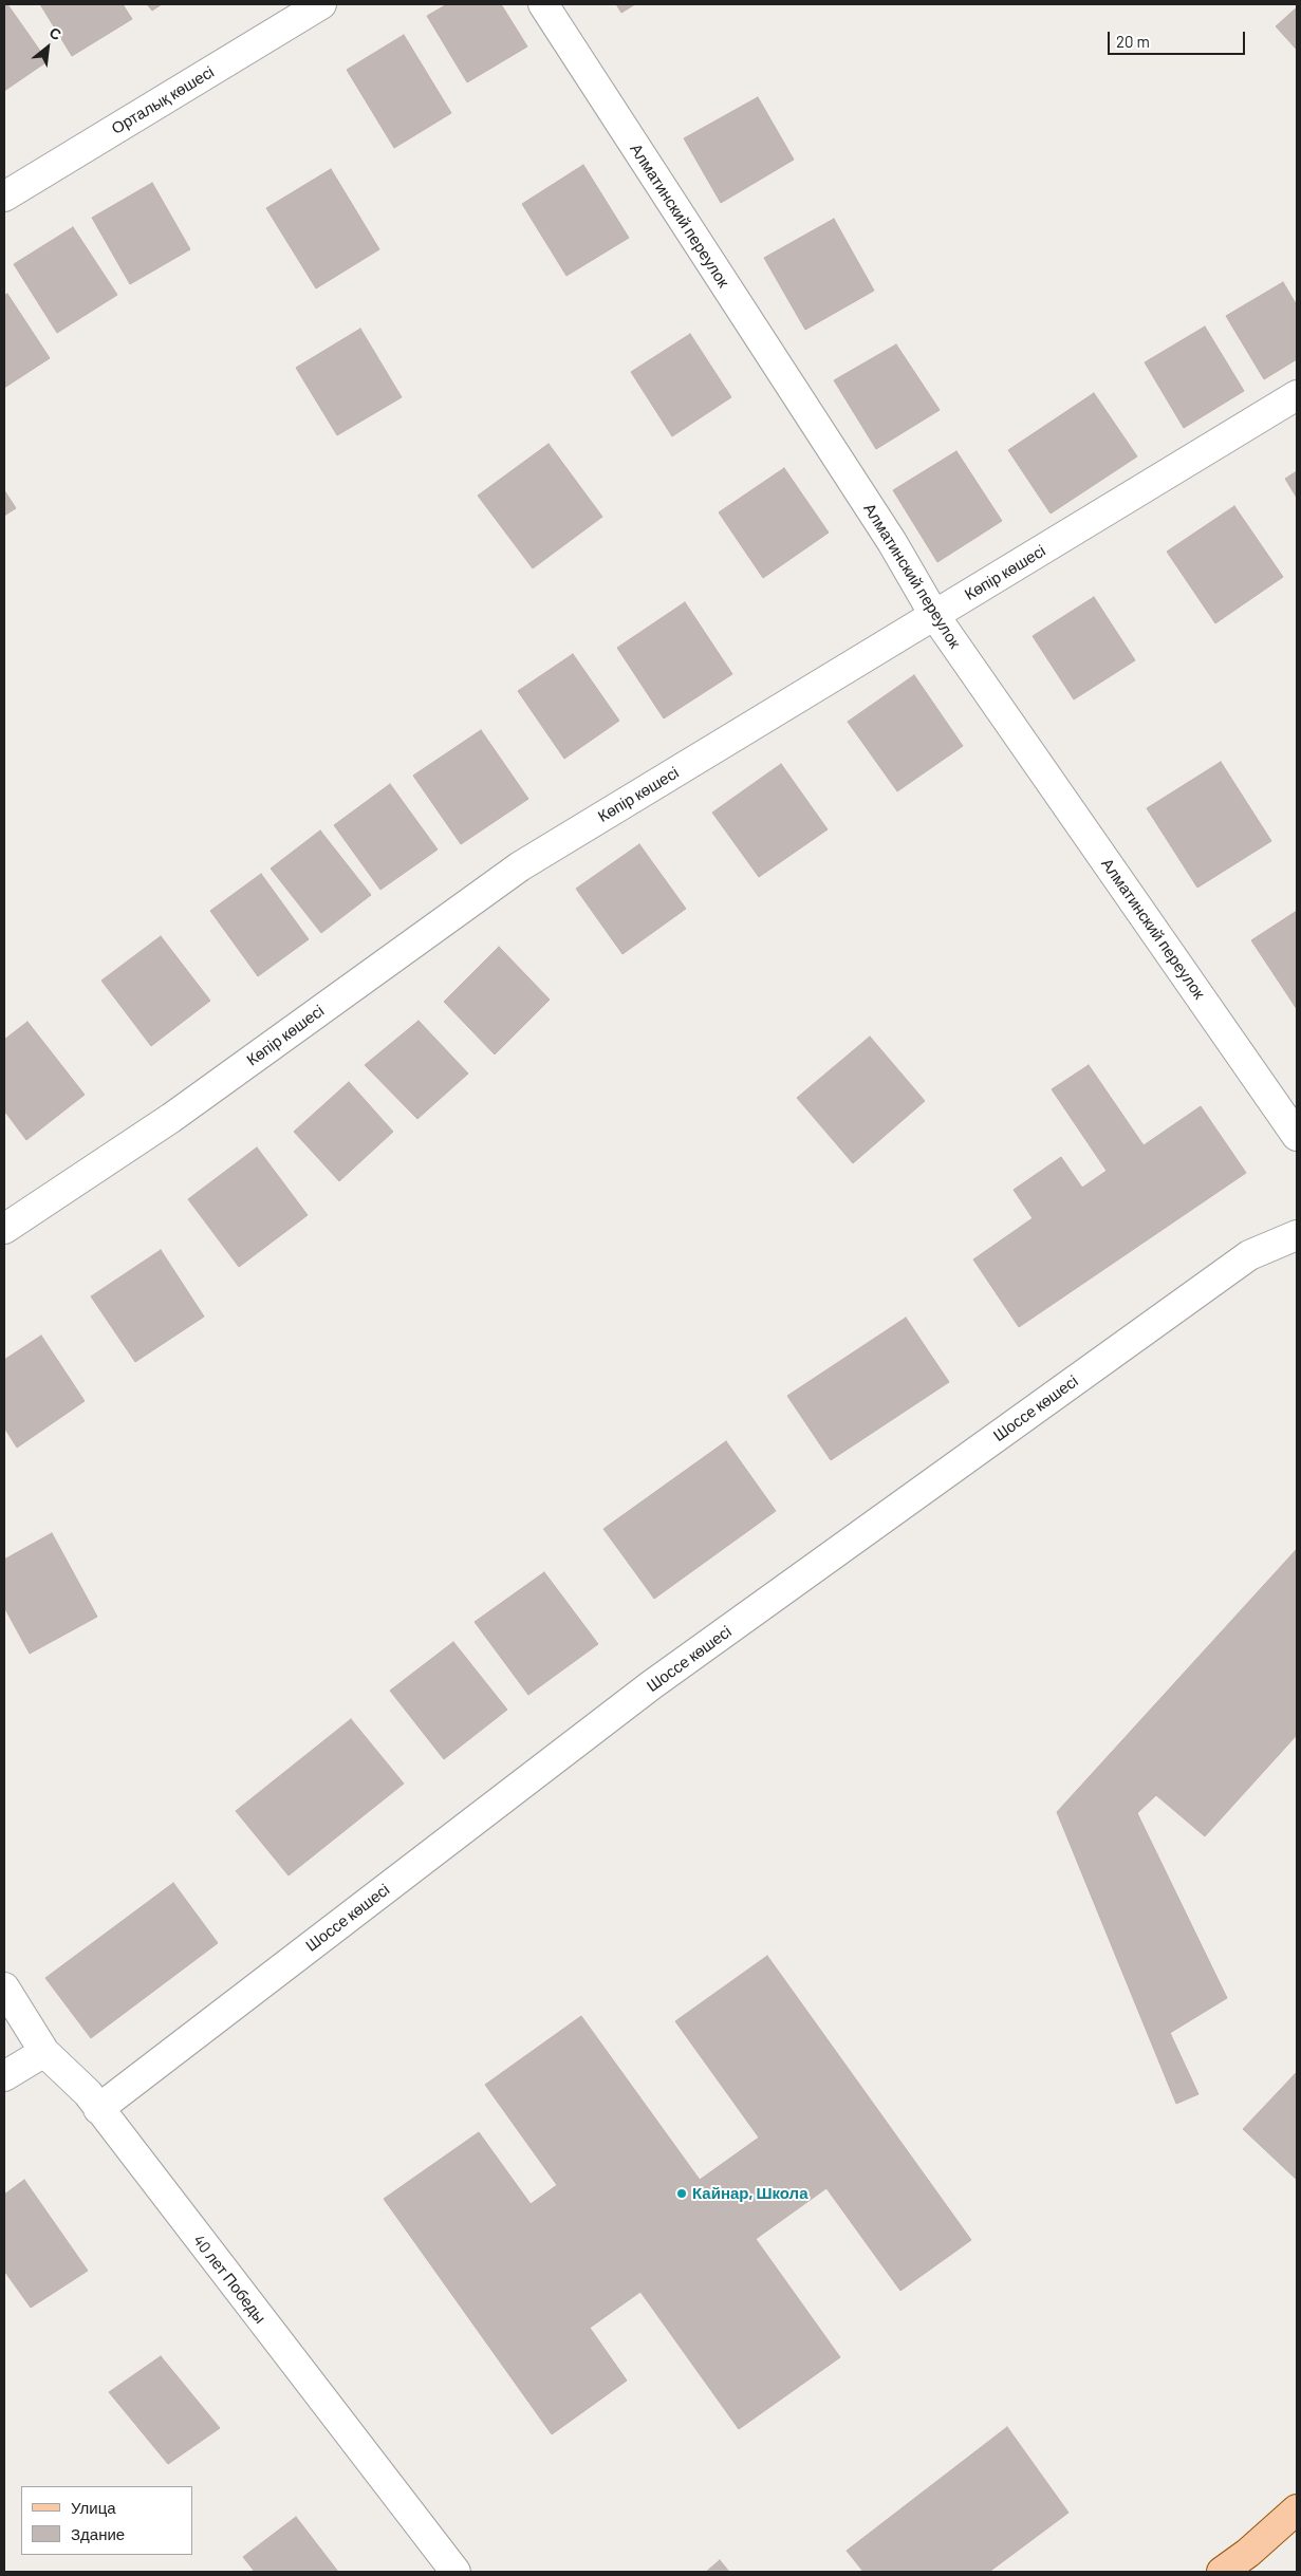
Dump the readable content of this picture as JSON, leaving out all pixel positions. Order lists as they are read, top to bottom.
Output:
{
  "streets": {
    "street": [
      "Орталық көшесі",
      "Алматинский переулок",
      "Көпір көшесі",
      "Шоссе көшесі",
      "40 лет Победы"
    ]
  },
  "crossings": [
    ["Алматинский переулок", "Көпір көшесі"],
    ["Шоссе көшесі", "40 лет Победы"]
  ],
  "places": ["Кайнар, Школа"],
  "legend": ["Улица", "Здание"],
  "scale_bar": "20 m",
  "north": "top right"
}
